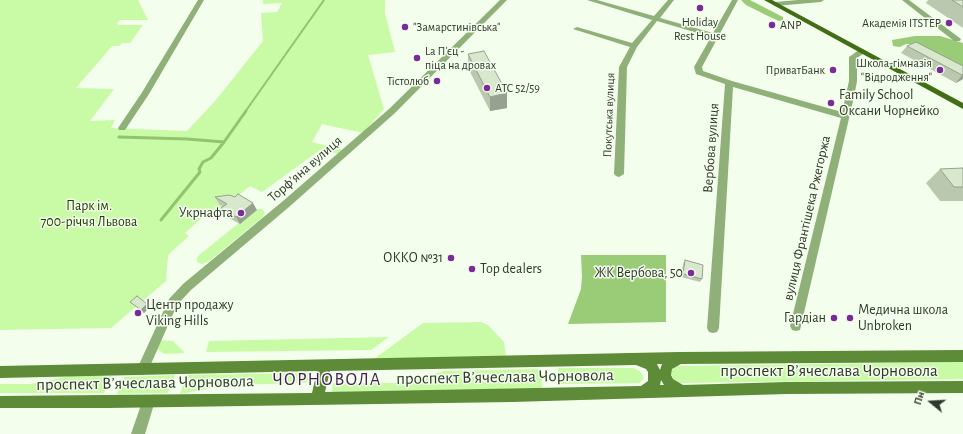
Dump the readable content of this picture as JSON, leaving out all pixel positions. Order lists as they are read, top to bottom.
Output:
{
  "streets": {
    "main road": ["проспект Вʼячеслава Чорновола"],
    "street": [
      "Покутська вулиця",
      "Вербова вулиця",
      "Торфʼяна вулиця",
      "вулиця Франтішека Ржегоржа"
    ]
  },
  "crossings": [
    ["Торфʼяна вулиця", "проспект Вʼячеслава Чорновола"]
  ],
  "districts": ["ЧОРНОВОЛА"],
  "parks": ["Парк ім. 700-річчя Львова"],
  "places": [
    "Holiday Rest House",
    "Академія ITSTEP",
    "ANP",
    "\"Замарстинівська\"",
    "La П'єц - піца на дровах",
    "ПриватБанк",
    "Школа-гімназія \"Відродження\"",
    "Тістолюб",
    "АТС 52/59",
    "Family School Оксани Чорнейко",
    "Укрнафта",
    "ОККО №31",
    "Top dealers",
    "ЖК Вербова, 50",
    "Центр продажу Viking Hills",
    "Гардіан",
    "Медична школа Unbroken"
  ],
  "north": "left"
}
